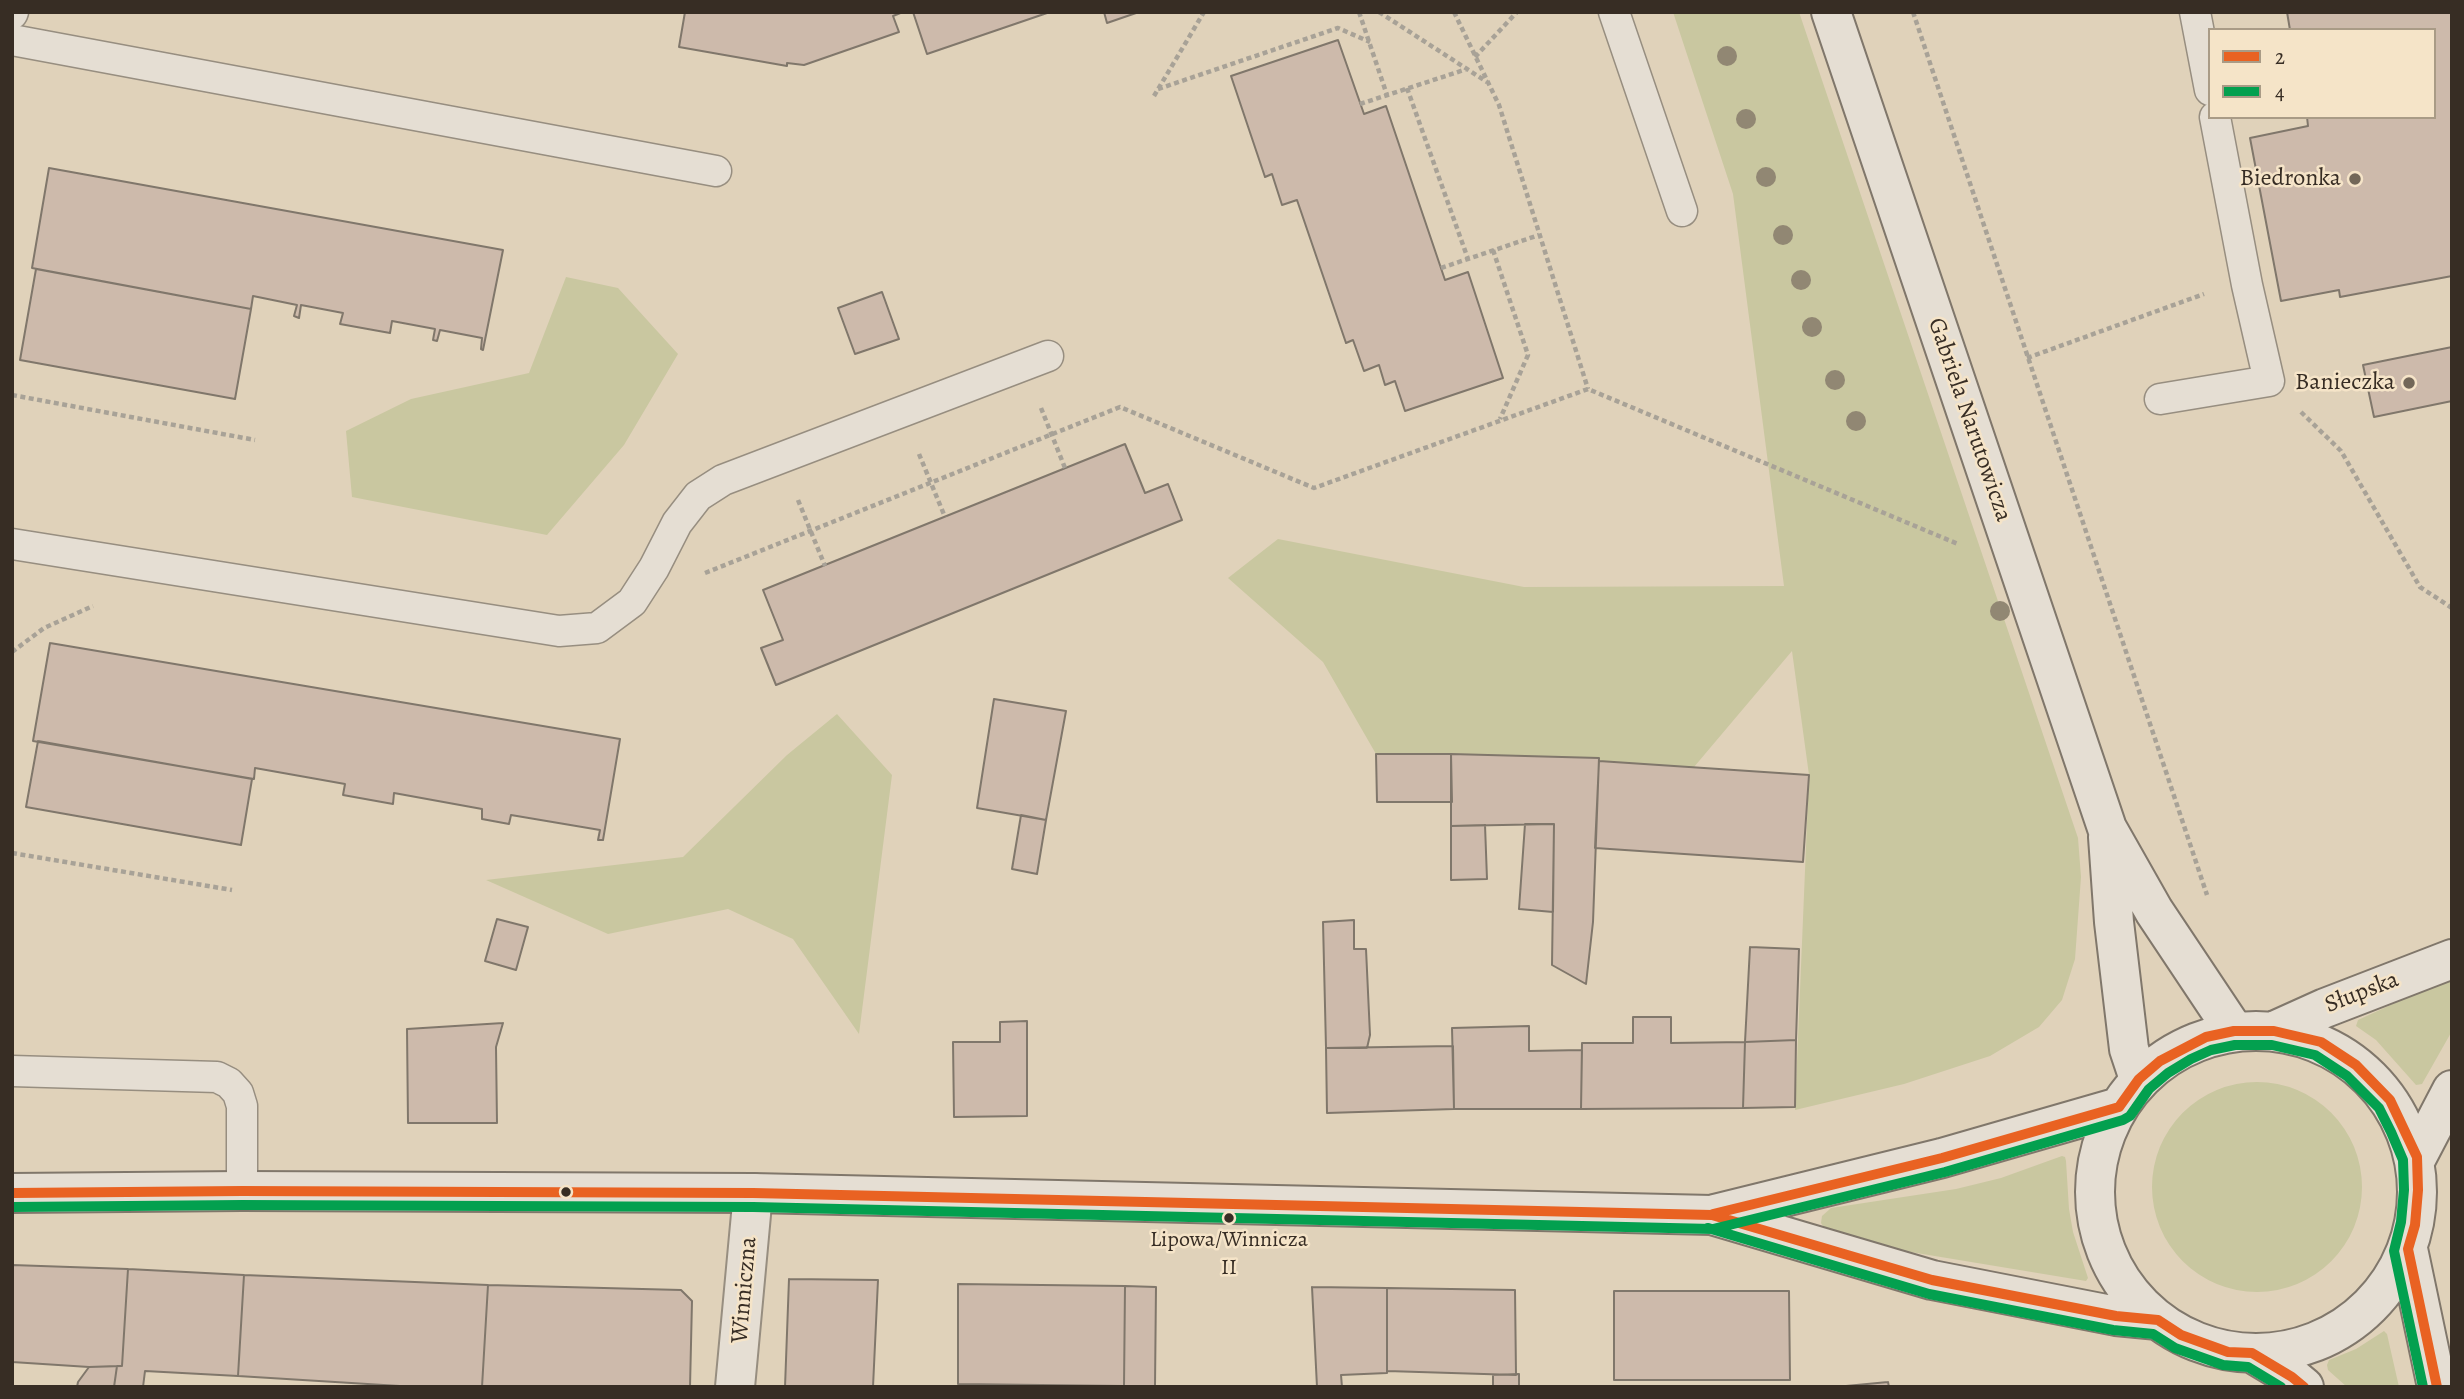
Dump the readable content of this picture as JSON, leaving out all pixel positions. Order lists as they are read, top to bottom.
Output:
{
  "streets": {
    "street": ["Gabriela Narutowicza", "Słupska", "Winniczna"]
  },
  "places": ["Biedronka", "Banieczka", "Lipowa/Winnicza II"],
  "lines": ["transit line 2", "transit line 4"],
  "legend": ["2", "4"]
}
